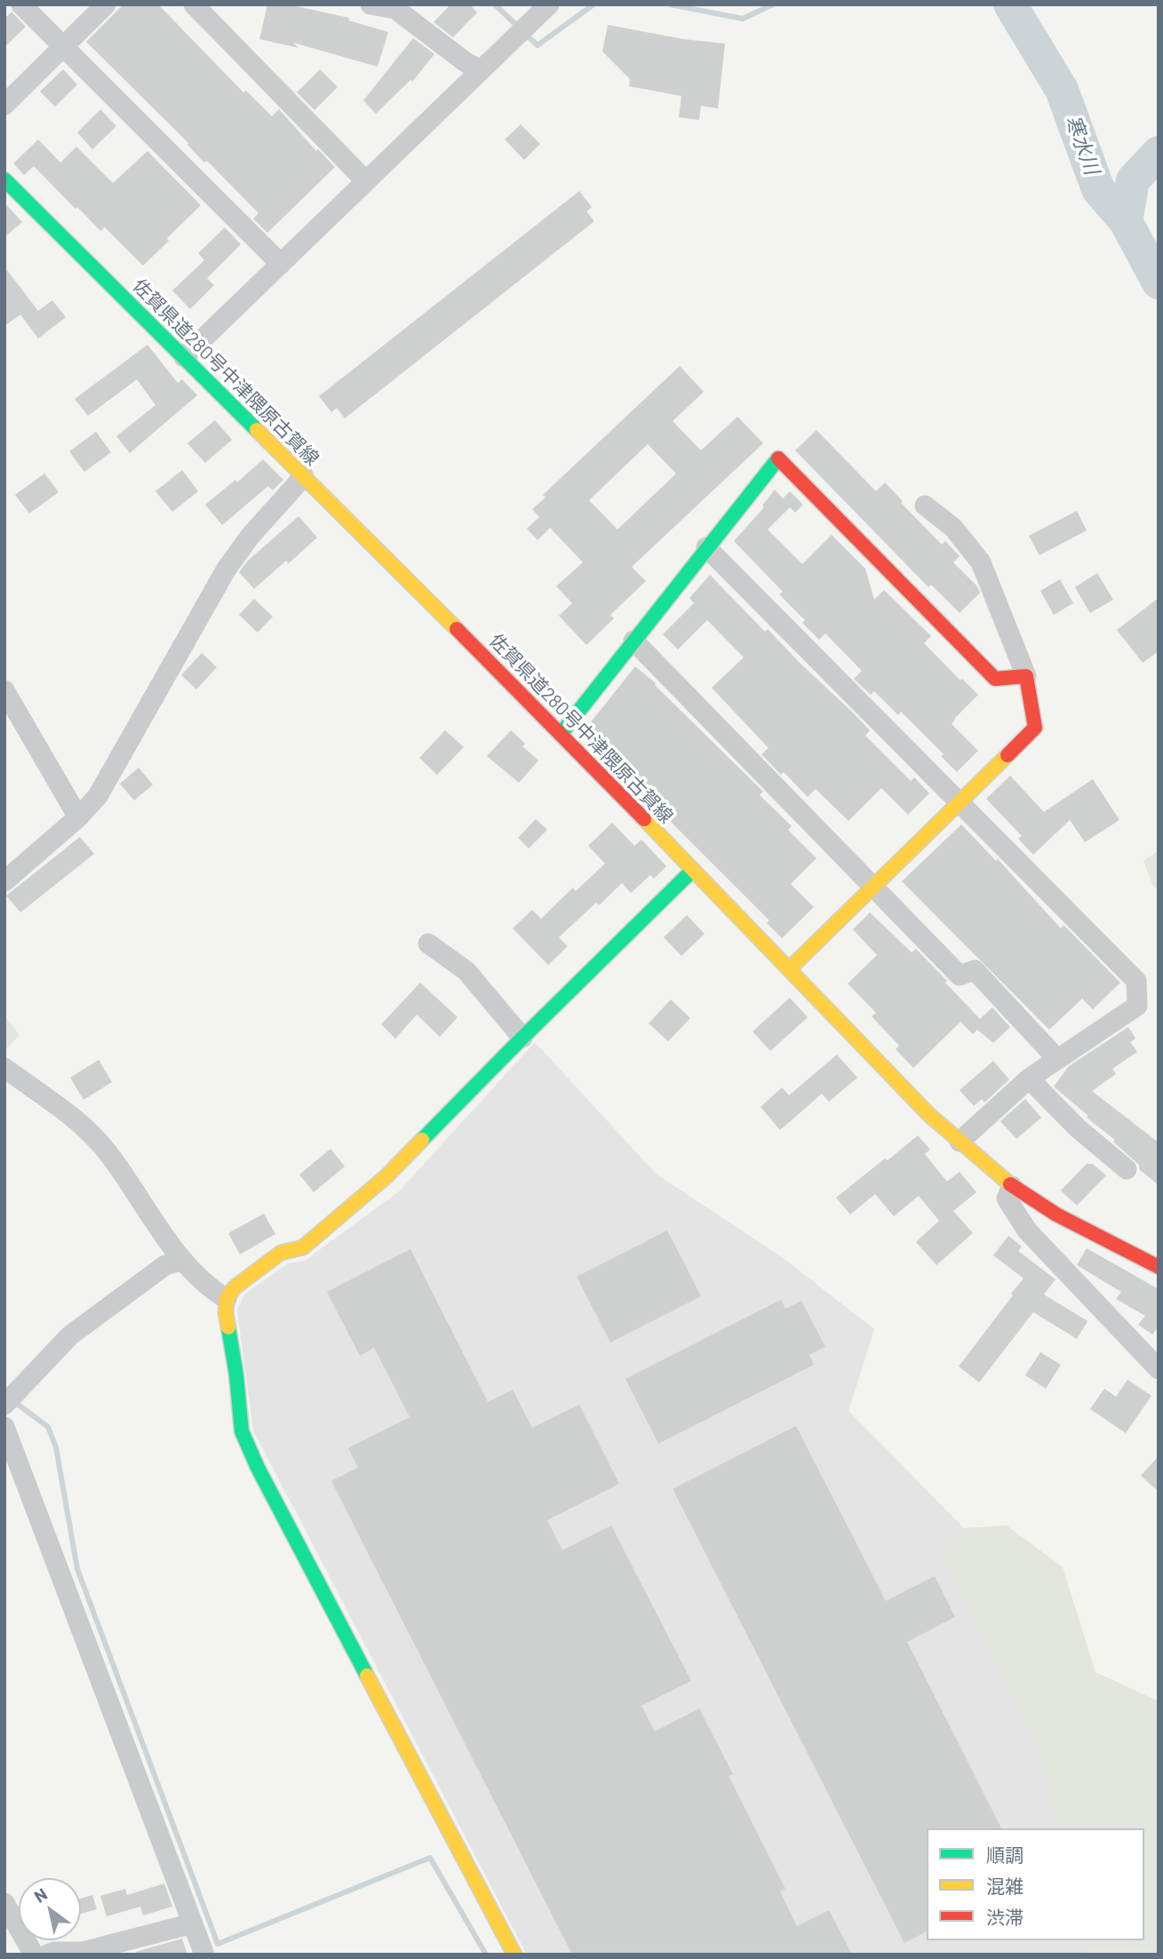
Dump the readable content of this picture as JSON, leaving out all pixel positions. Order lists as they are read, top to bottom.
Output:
{
  "streets": {
    "street": ["佐賀県道280号中津隈原古賀線"]
  },
  "water": ["寒水川"],
  "legend": ["順調", "混雑", "渋滞"],
  "north": "top left"
}
